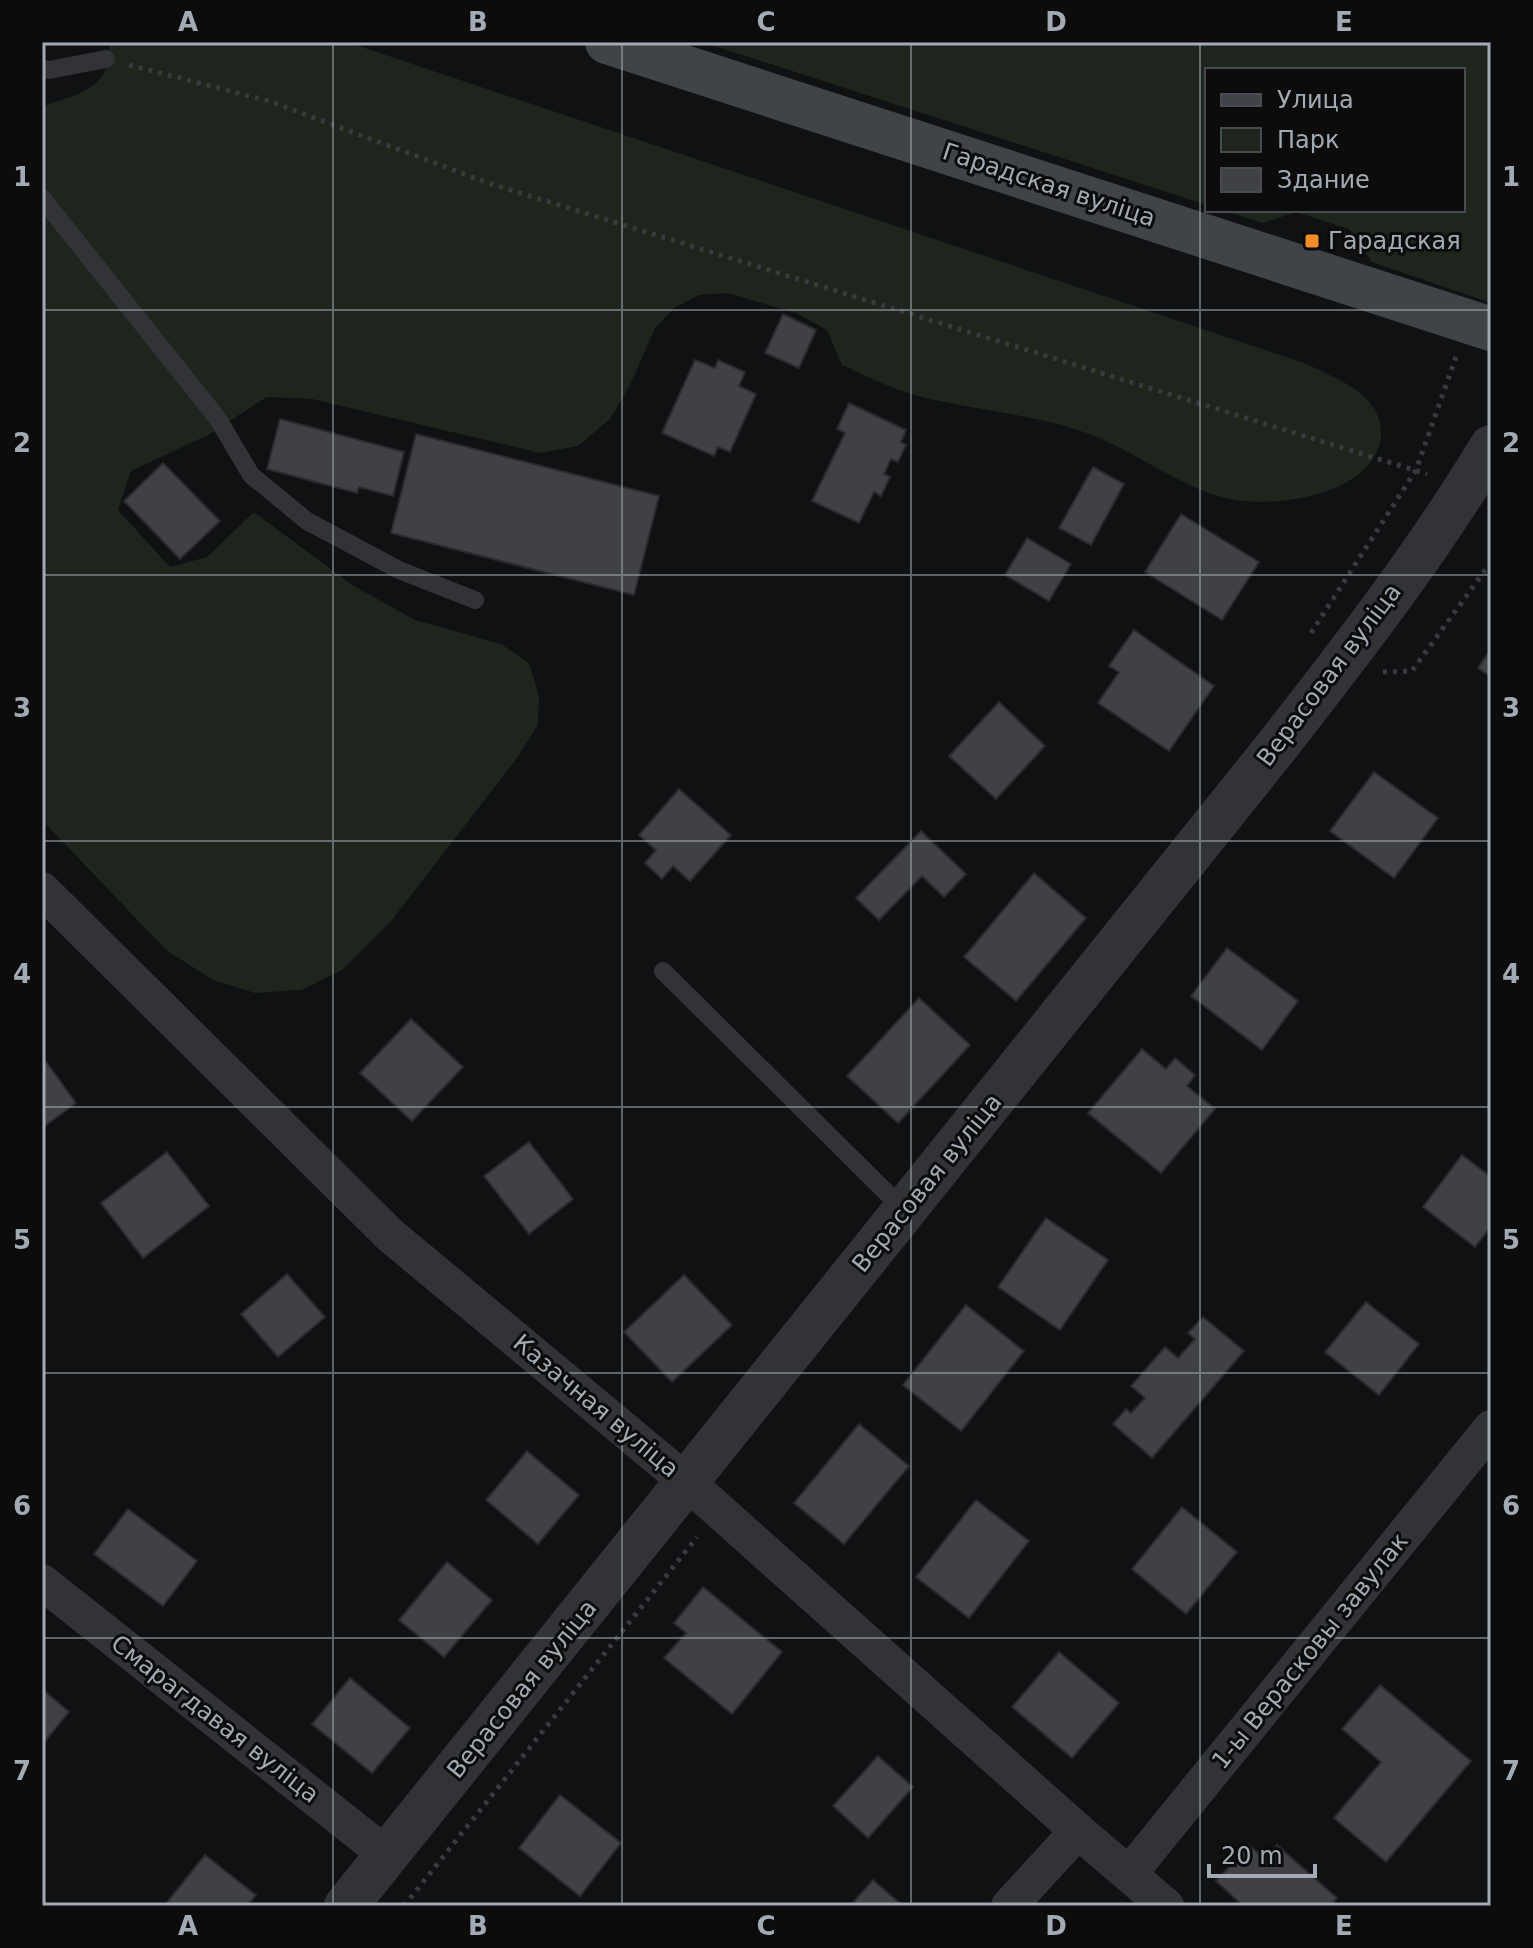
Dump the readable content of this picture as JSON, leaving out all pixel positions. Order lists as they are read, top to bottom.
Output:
{
  "streets": {
    "main road": ["Гарадская вуліца"],
    "street": [
      "Верасовая вуліца",
      "Казачная вуліца",
      "1-ы Верасковы завулак",
      "Смарагдавая вуліца"
    ]
  },
  "crossings": [
    ["Верасовая вуліца", "Казачная вуліца"],
    ["Верасовая вуліца", "Смарагдавая вуліца"],
    ["Казачная вуліца", "1-ы Верасковы завулак"]
  ],
  "places": {
    "transit": ["Гарадская"]
  },
  "legend": ["Улица", "Парк", "Здание"],
  "scale_bar": "20 m",
  "grid": {
    "columns": [
      "A",
      "B",
      "C",
      "D",
      "E"
    ],
    "rows": [
      "1",
      "2",
      "3",
      "4",
      "5",
      "6",
      "7"
    ]
  }
}
